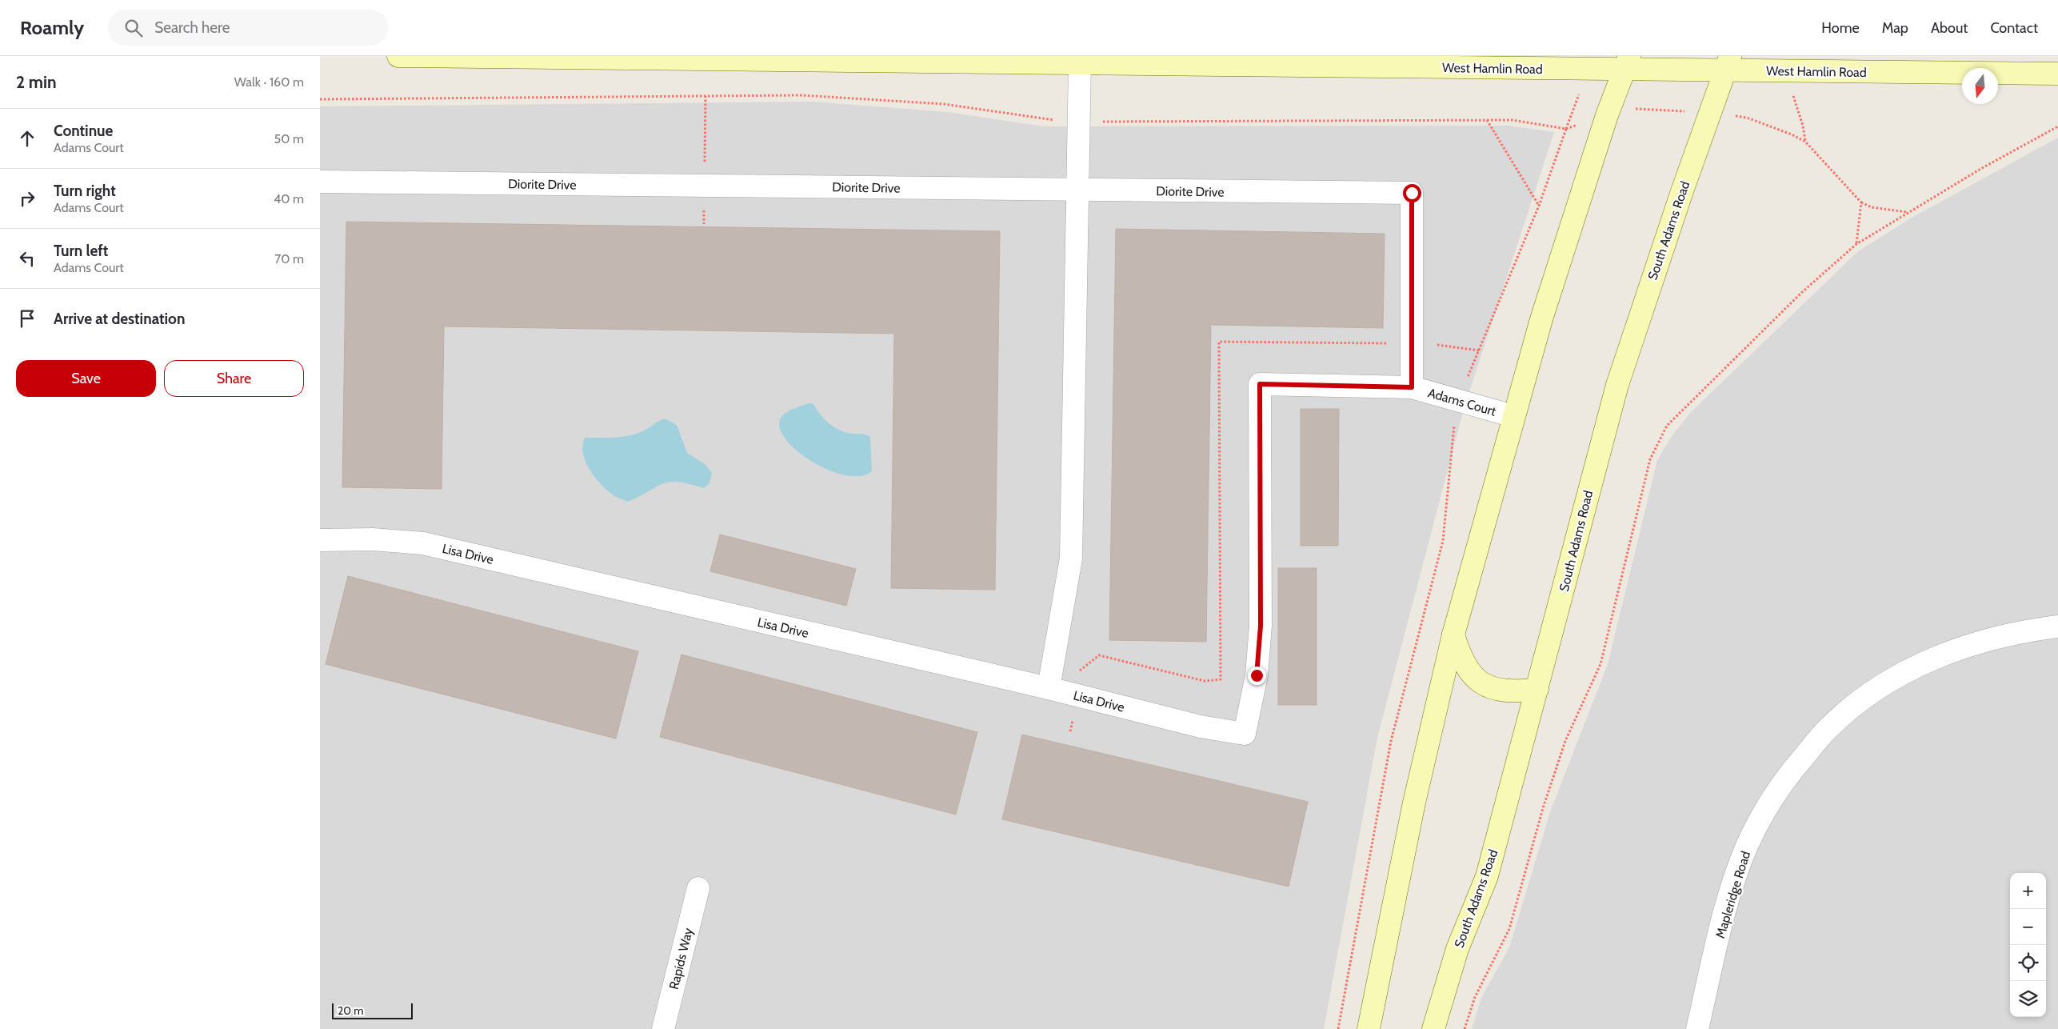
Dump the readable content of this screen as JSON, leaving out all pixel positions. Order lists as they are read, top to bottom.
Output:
{
  "streets": {
    "main road": ["West Hamlin Road", "South Adams Road"],
    "street": [
      "Diorite Drive",
      "Adams Court",
      "Lisa Drive",
      "Mapleridge Road",
      "Rapids Way"
    ]
  },
  "crossings": [
    ["West Hamlin Road", "South Adams Road"],
    ["Diorite Drive", "Adams Court"],
    ["Adams Court", "Lisa Drive"]
  ],
  "scale_bar": "20 m",
  "north": "bottom",
  "page": {
    "header": "Roamly",
    "search": "Search here",
    "nav": [
      "Home",
      "Map",
      "About",
      "Contact"
    ],
    "heading": ["2 min", "Walk · 160 m"],
    "list": [
      ["Continue", "Adams Court", "50 m"],
      ["Turn right", "Adams Court", "40 m"],
      ["Turn left", "Adams Court", "70 m"],
      "Arrive at destination"
    ],
    "buttons": ["Save", "Share"],
    "map_buttons": ["+", "−"],
    "scale": "20 m"
  }
}
